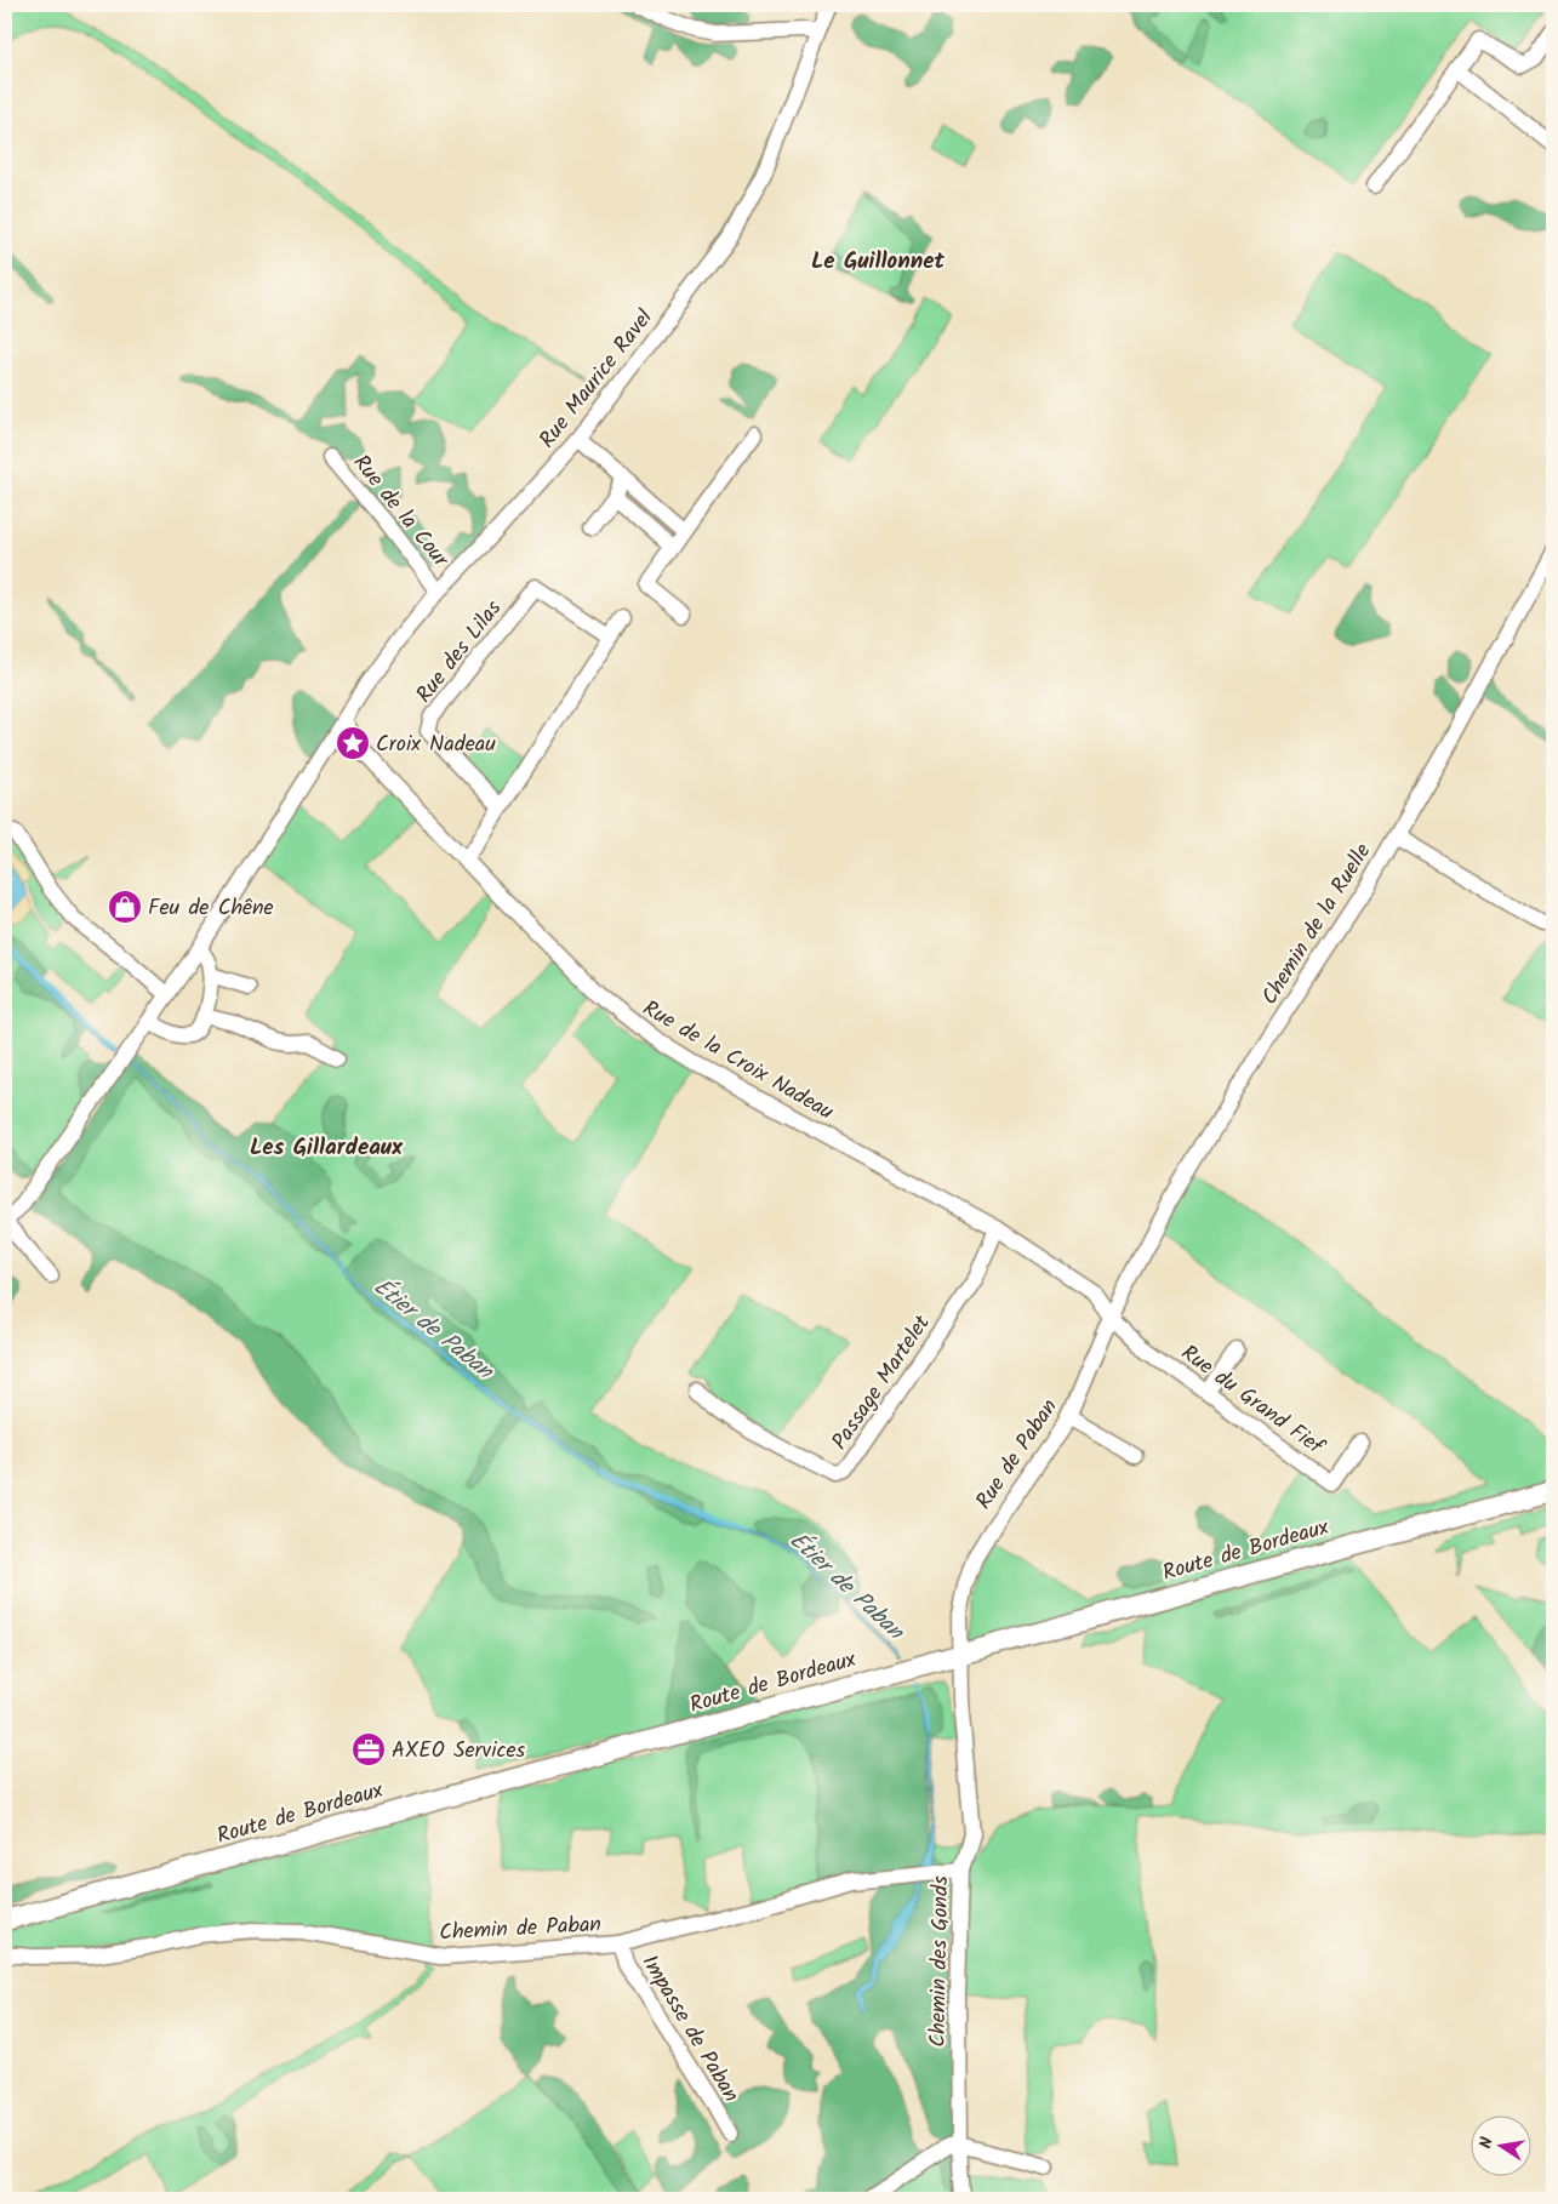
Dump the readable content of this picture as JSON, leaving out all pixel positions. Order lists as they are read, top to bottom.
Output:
{
  "streets": {
    "main road": ["Route de Bordeaux"],
    "street": [
      "Rue Maurice Ravel",
      "Rue de la Cour",
      "Rue des Lilas",
      "Chemin de la Ruelle",
      "Rue de la Croix Nadeau",
      "Passage Martelet",
      "Rue du Grand Fief",
      "Rue de Paban",
      "Chemin de Paban",
      "Chemin des Gonds",
      "Impasse de Paban"
    ]
  },
  "crossings": [
    ["Rue Maurice Ravel", "Rue de la Cour"],
    ["Chemin de la Ruelle", "Rue de la Croix Nadeau"],
    ["Chemin de la Ruelle", "Rue du Grand Fief"],
    ["Chemin de la Ruelle", "Rue de Paban"],
    ["Rue de la Croix Nadeau", "Passage Martelet"],
    ["Rue de la Croix Nadeau", "Rue du Grand Fief"],
    ["Rue de la Croix Nadeau", "Rue de Paban"],
    ["Rue du Grand Fief", "Rue de Paban"],
    ["Rue de Paban", "Route de Bordeaux"],
    ["Rue de Paban", "Chemin des Gonds"],
    ["Route de Bordeaux", "Chemin des Gonds"],
    ["Chemin de Paban", "Chemin des Gonds"],
    ["Chemin de Paban", "Impasse de Paban"]
  ],
  "districts": ["Le Guillonnet", "Les Gillardeaux"],
  "water": ["Étier de Paban"],
  "places": {
    "place": ["Croix Nadeau"],
    "shop": ["Feu de Chêne"],
    "office": ["AXEO Services"]
  },
  "north": "left"
}
